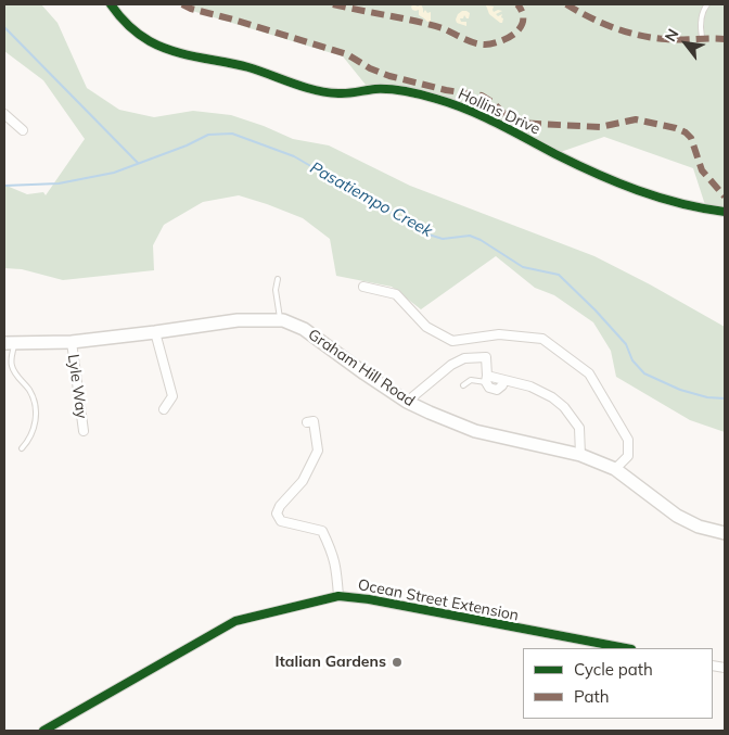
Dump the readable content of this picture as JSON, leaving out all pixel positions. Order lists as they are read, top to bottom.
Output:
{
  "streets": {
    "main road": ["Graham Hill Road"],
    "street": ["Hollins Drive", "Lyle Way", "Ocean Street Extension"]
  },
  "crossings": [
    ["Graham Hill Road", "Lyle Way"]
  ],
  "water": ["Pasatiempo Creek"],
  "places": ["Italian Gardens"],
  "legend": ["Cycle path", "Path"],
  "north": "top left"
}
